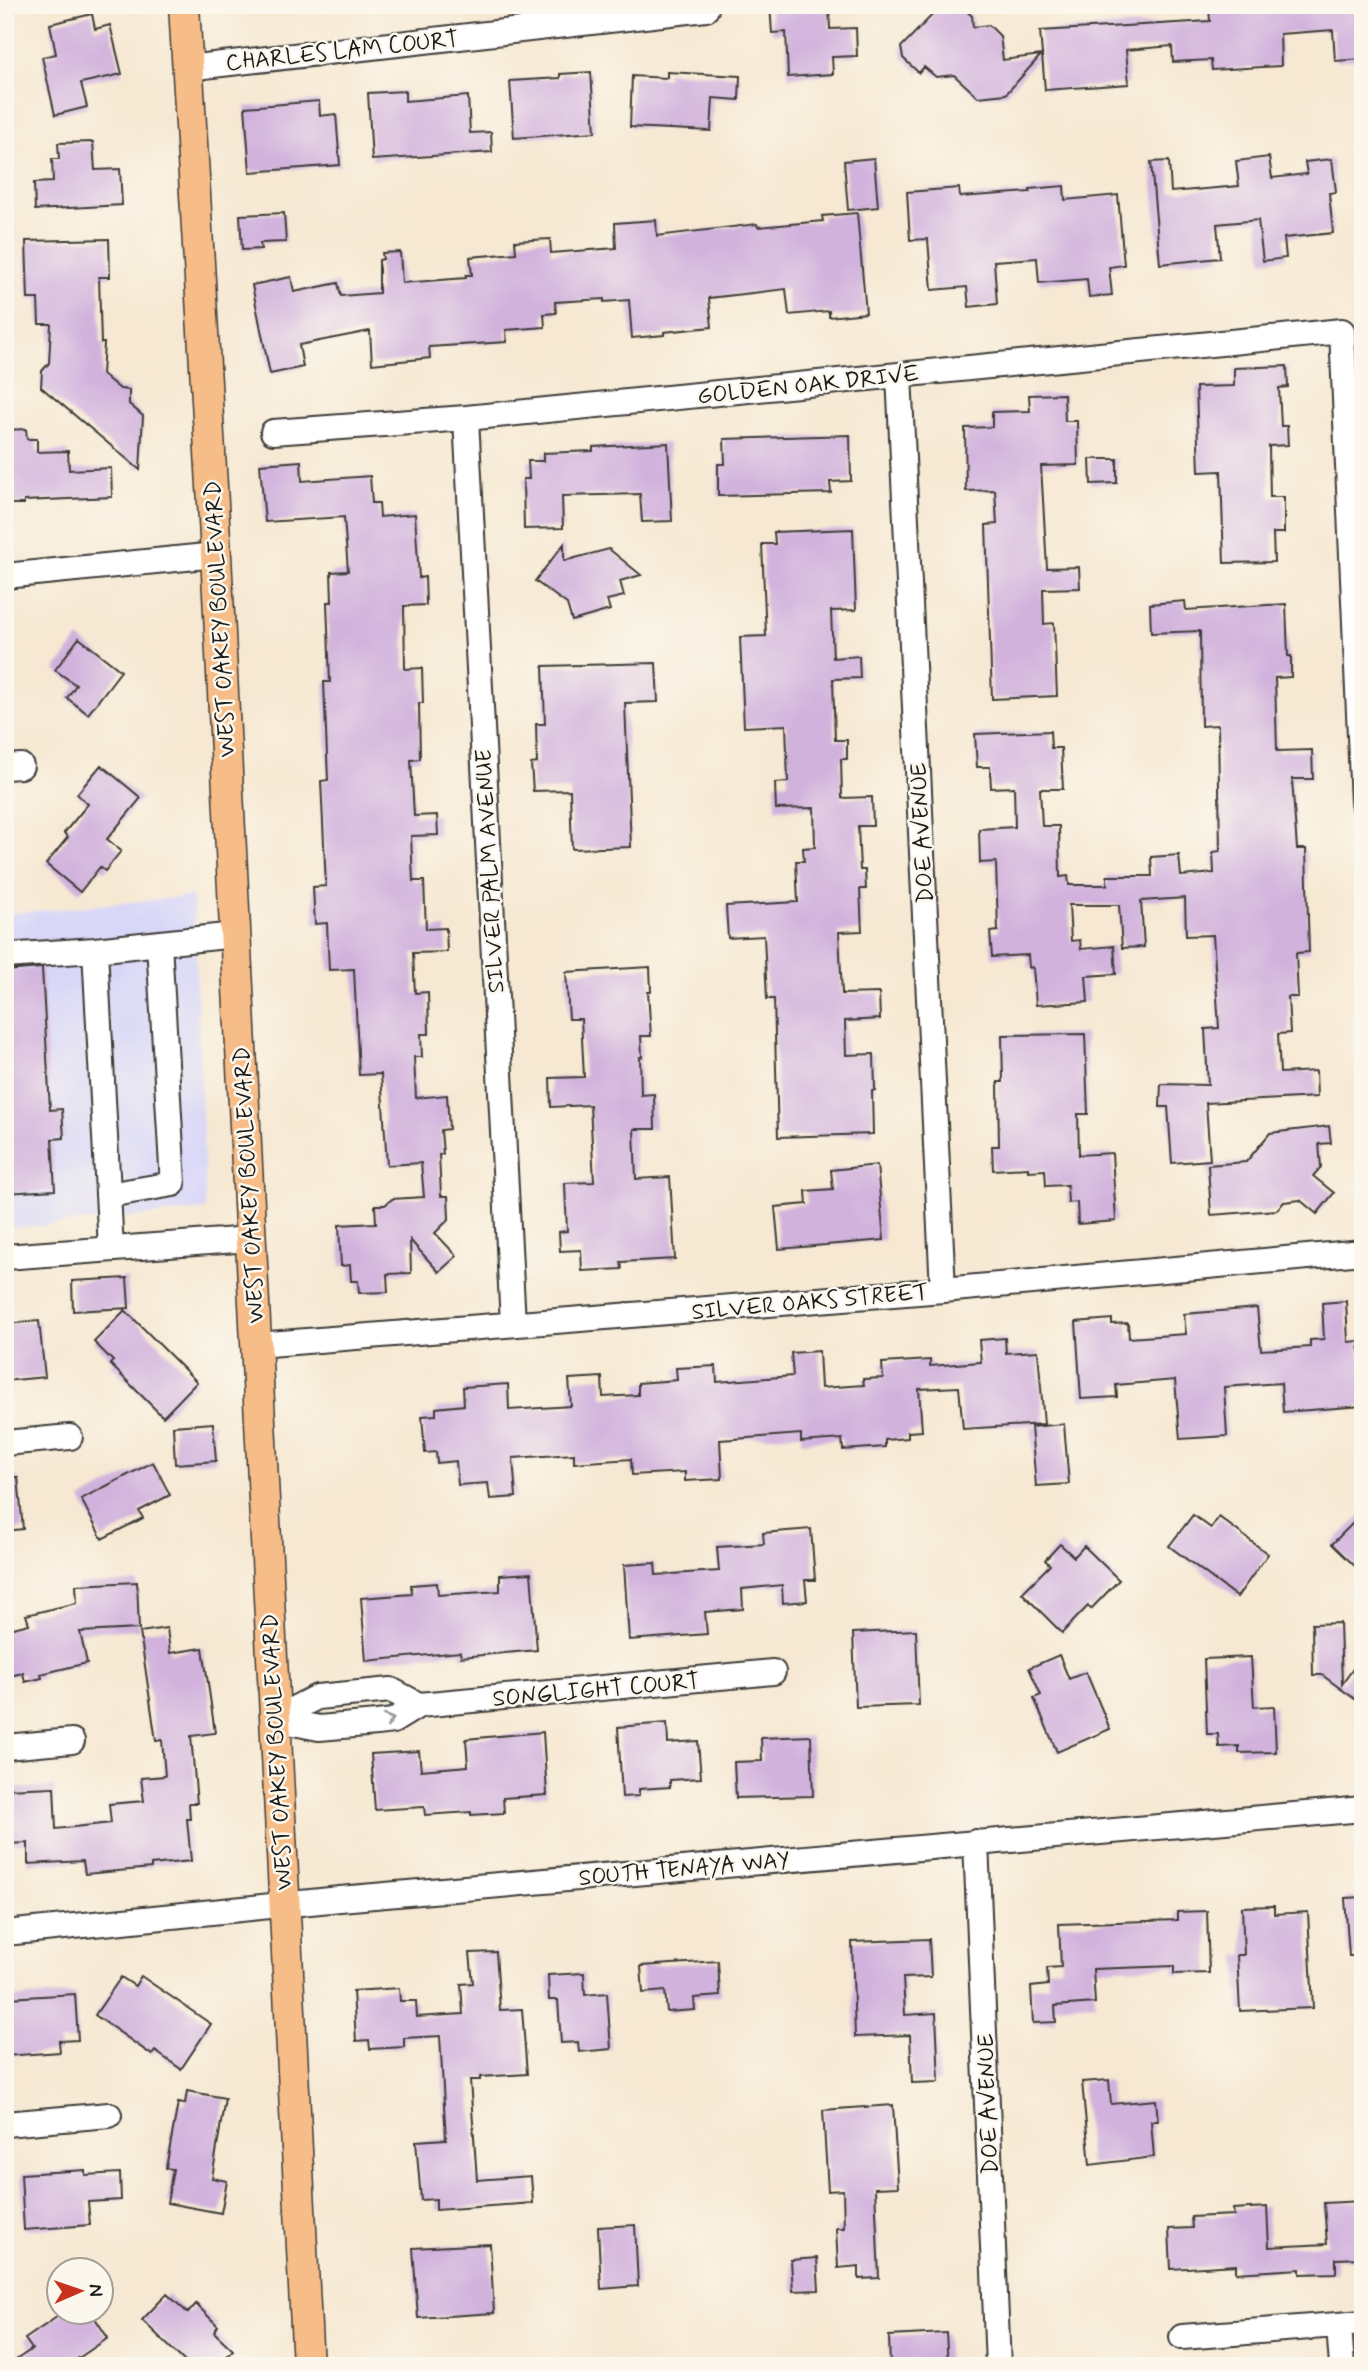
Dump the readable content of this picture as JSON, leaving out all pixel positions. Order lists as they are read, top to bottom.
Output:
{
  "streets": {
    "main road": ["WEST OAKEY BOULEVARD"],
    "street": [
      "CHARLES LAM COURT",
      "GOLDEN OAK DRIVE",
      "DOE AVENUE",
      "SILVER PALM AVENUE",
      "SILVER OAKS STREET",
      "SONGLIGHT COURT",
      "SOUTH TENAYA WAY"
    ]
  },
  "crossings": [
    ["CHARLES LAM COURT", "WEST OAKEY BOULEVARD"],
    ["GOLDEN OAK DRIVE", "DOE AVENUE"],
    ["GOLDEN OAK DRIVE", "SILVER PALM AVENUE"],
    ["WEST OAKEY BOULEVARD", "SILVER OAKS STREET"],
    ["WEST OAKEY BOULEVARD", "SONGLIGHT COURT"],
    ["WEST OAKEY BOULEVARD", "SOUTH TENAYA WAY"],
    ["DOE AVENUE", "SILVER OAKS STREET"],
    ["DOE AVENUE", "SOUTH TENAYA WAY"],
    ["SILVER PALM AVENUE", "SILVER OAKS STREET"]
  ],
  "north": "right"
}
